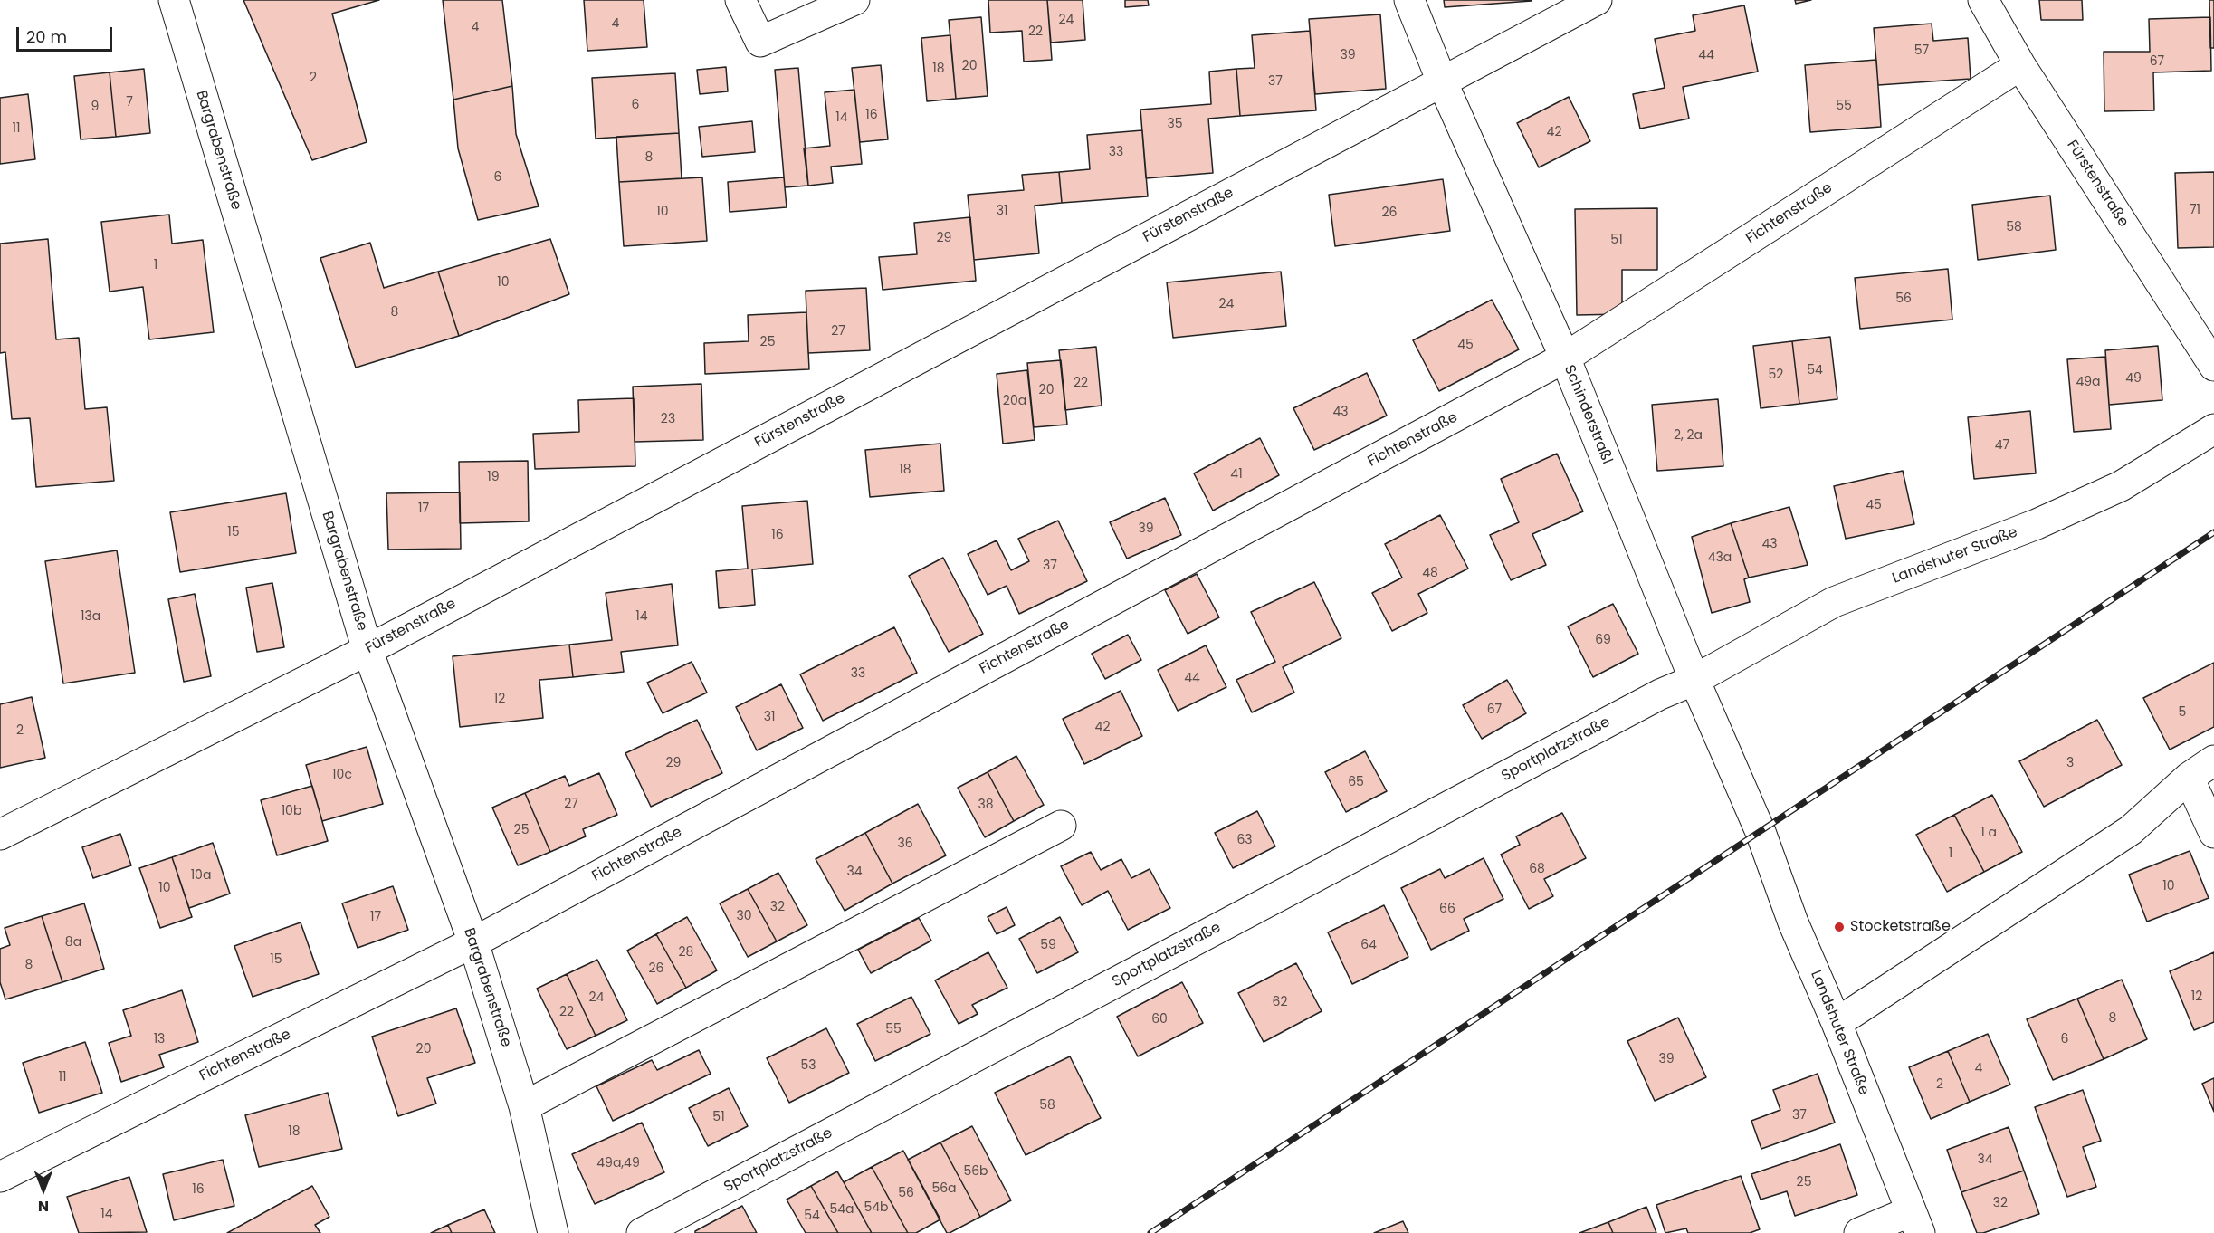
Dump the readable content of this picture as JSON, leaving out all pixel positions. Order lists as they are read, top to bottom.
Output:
{
  "streets": {
    "street": [
      "Bargrabenstraße",
      "Fürstenstraße",
      "Fichtenstraße",
      "Schinderstraßl",
      "Landshuter Straße",
      "Sportplatzstraße"
    ]
  },
  "crossings": [
    ["Bargrabenstraße", "Fürstenstraße"],
    ["Bargrabenstraße", "Fichtenstraße"],
    ["Fürstenstraße", "Fichtenstraße"],
    ["Fürstenstraße", "Schinderstraßl"],
    ["Fichtenstraße", "Schinderstraßl"],
    ["Schinderstraßl", "Landshuter Straße"],
    ["Schinderstraßl", "Sportplatzstraße"],
    ["Landshuter Straße", "Sportplatzstraße"]
  ],
  "places": ["Stocketstraße"],
  "house_numbers": [
    "24",
    "4",
    "4",
    "22",
    "57",
    "39",
    "44",
    "67",
    "20",
    "18",
    "2",
    "37",
    "7",
    "6",
    "55",
    "9",
    "16",
    "14",
    "35",
    "11",
    "42",
    "33",
    "8",
    "6",
    "71",
    "31",
    "10",
    "26",
    "58",
    "29",
    "51",
    "1",
    "10",
    "56",
    "24",
    "8",
    "27",
    "25",
    "45",
    "54",
    "52",
    "49",
    "49a",
    "22",
    "20",
    "20a",
    "43",
    "23",
    "2, 2a",
    "47",
    "18",
    "41",
    "19",
    "45",
    "17",
    "39",
    "15",
    "16",
    "43",
    "43a",
    "37",
    "48",
    "13a",
    "14",
    "69",
    "33",
    "44",
    "12",
    "67",
    "5",
    "31",
    "42",
    "2",
    "29",
    "3",
    "10c",
    "65",
    "27",
    "38",
    "10b",
    "25",
    "1 a",
    "63",
    "36",
    "1",
    "68",
    "34",
    "10a",
    "10",
    "10",
    "32",
    "66",
    "30",
    "17",
    "8a",
    "59",
    "64",
    "28",
    "15",
    "8",
    "26",
    "12",
    "24",
    "62",
    "22",
    "8",
    "60",
    "55",
    "13",
    "6",
    "20",
    "39",
    "53",
    "4",
    "11",
    "2",
    "58",
    "37",
    "51",
    "18",
    "34",
    "49a,49",
    "56b",
    "25",
    "56a",
    "16",
    "56",
    "32",
    "54b",
    "54a",
    "14",
    "54"
  ],
  "scale_bar": "20 m",
  "north": "bottom"
}
